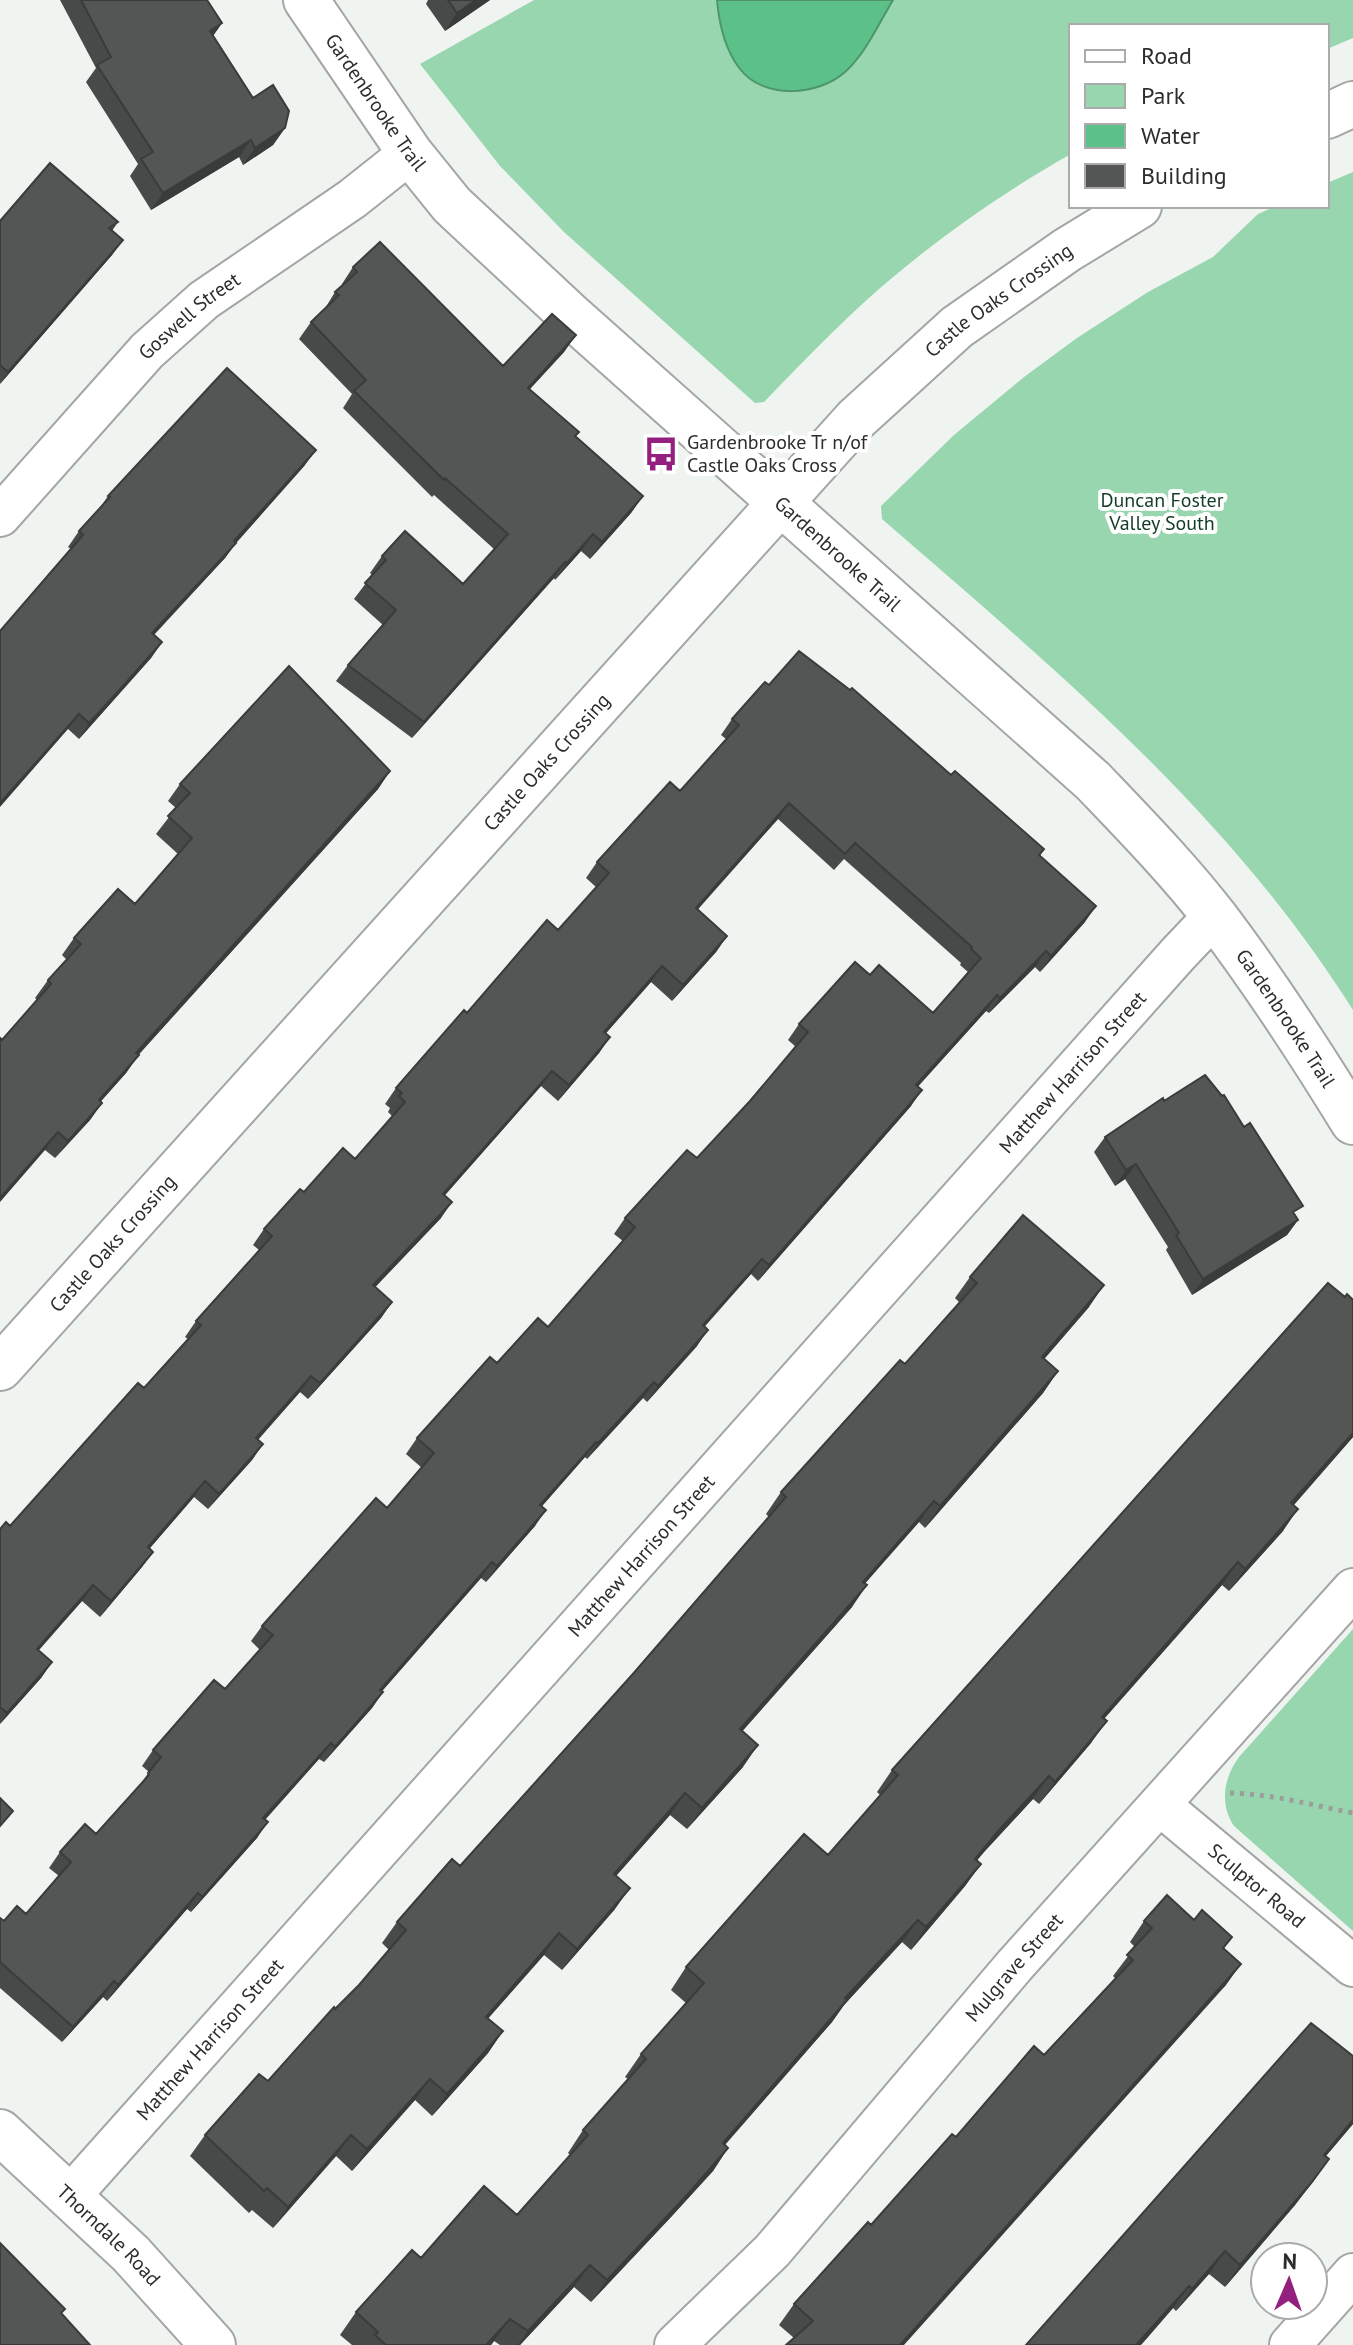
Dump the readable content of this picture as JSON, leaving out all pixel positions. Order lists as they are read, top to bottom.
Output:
{
  "streets": {
    "street": [
      "Gardenbrooke Trail",
      "Castle Oaks Crossing",
      "Goswell Street",
      "Matthew Harrison Street",
      "Sculptor Road",
      "Mulgrave Street",
      "Thorndale Road"
    ]
  },
  "crossings": [
    ["Gardenbrooke Trail", "Castle Oaks Crossing"],
    ["Gardenbrooke Trail", "Goswell Street"],
    ["Gardenbrooke Trail", "Matthew Harrison Street"],
    ["Matthew Harrison Street", "Thorndale Road"],
    ["Sculptor Road", "Mulgrave Street"]
  ],
  "parks": ["Duncan Foster Valley South"],
  "places": {
    "bus stop": ["Gardenbrooke Tr n/of Castle Oaks Cross"]
  },
  "legend": [
    "Road",
    "Park",
    "Water",
    "Building"
  ],
  "north": "top"
}
